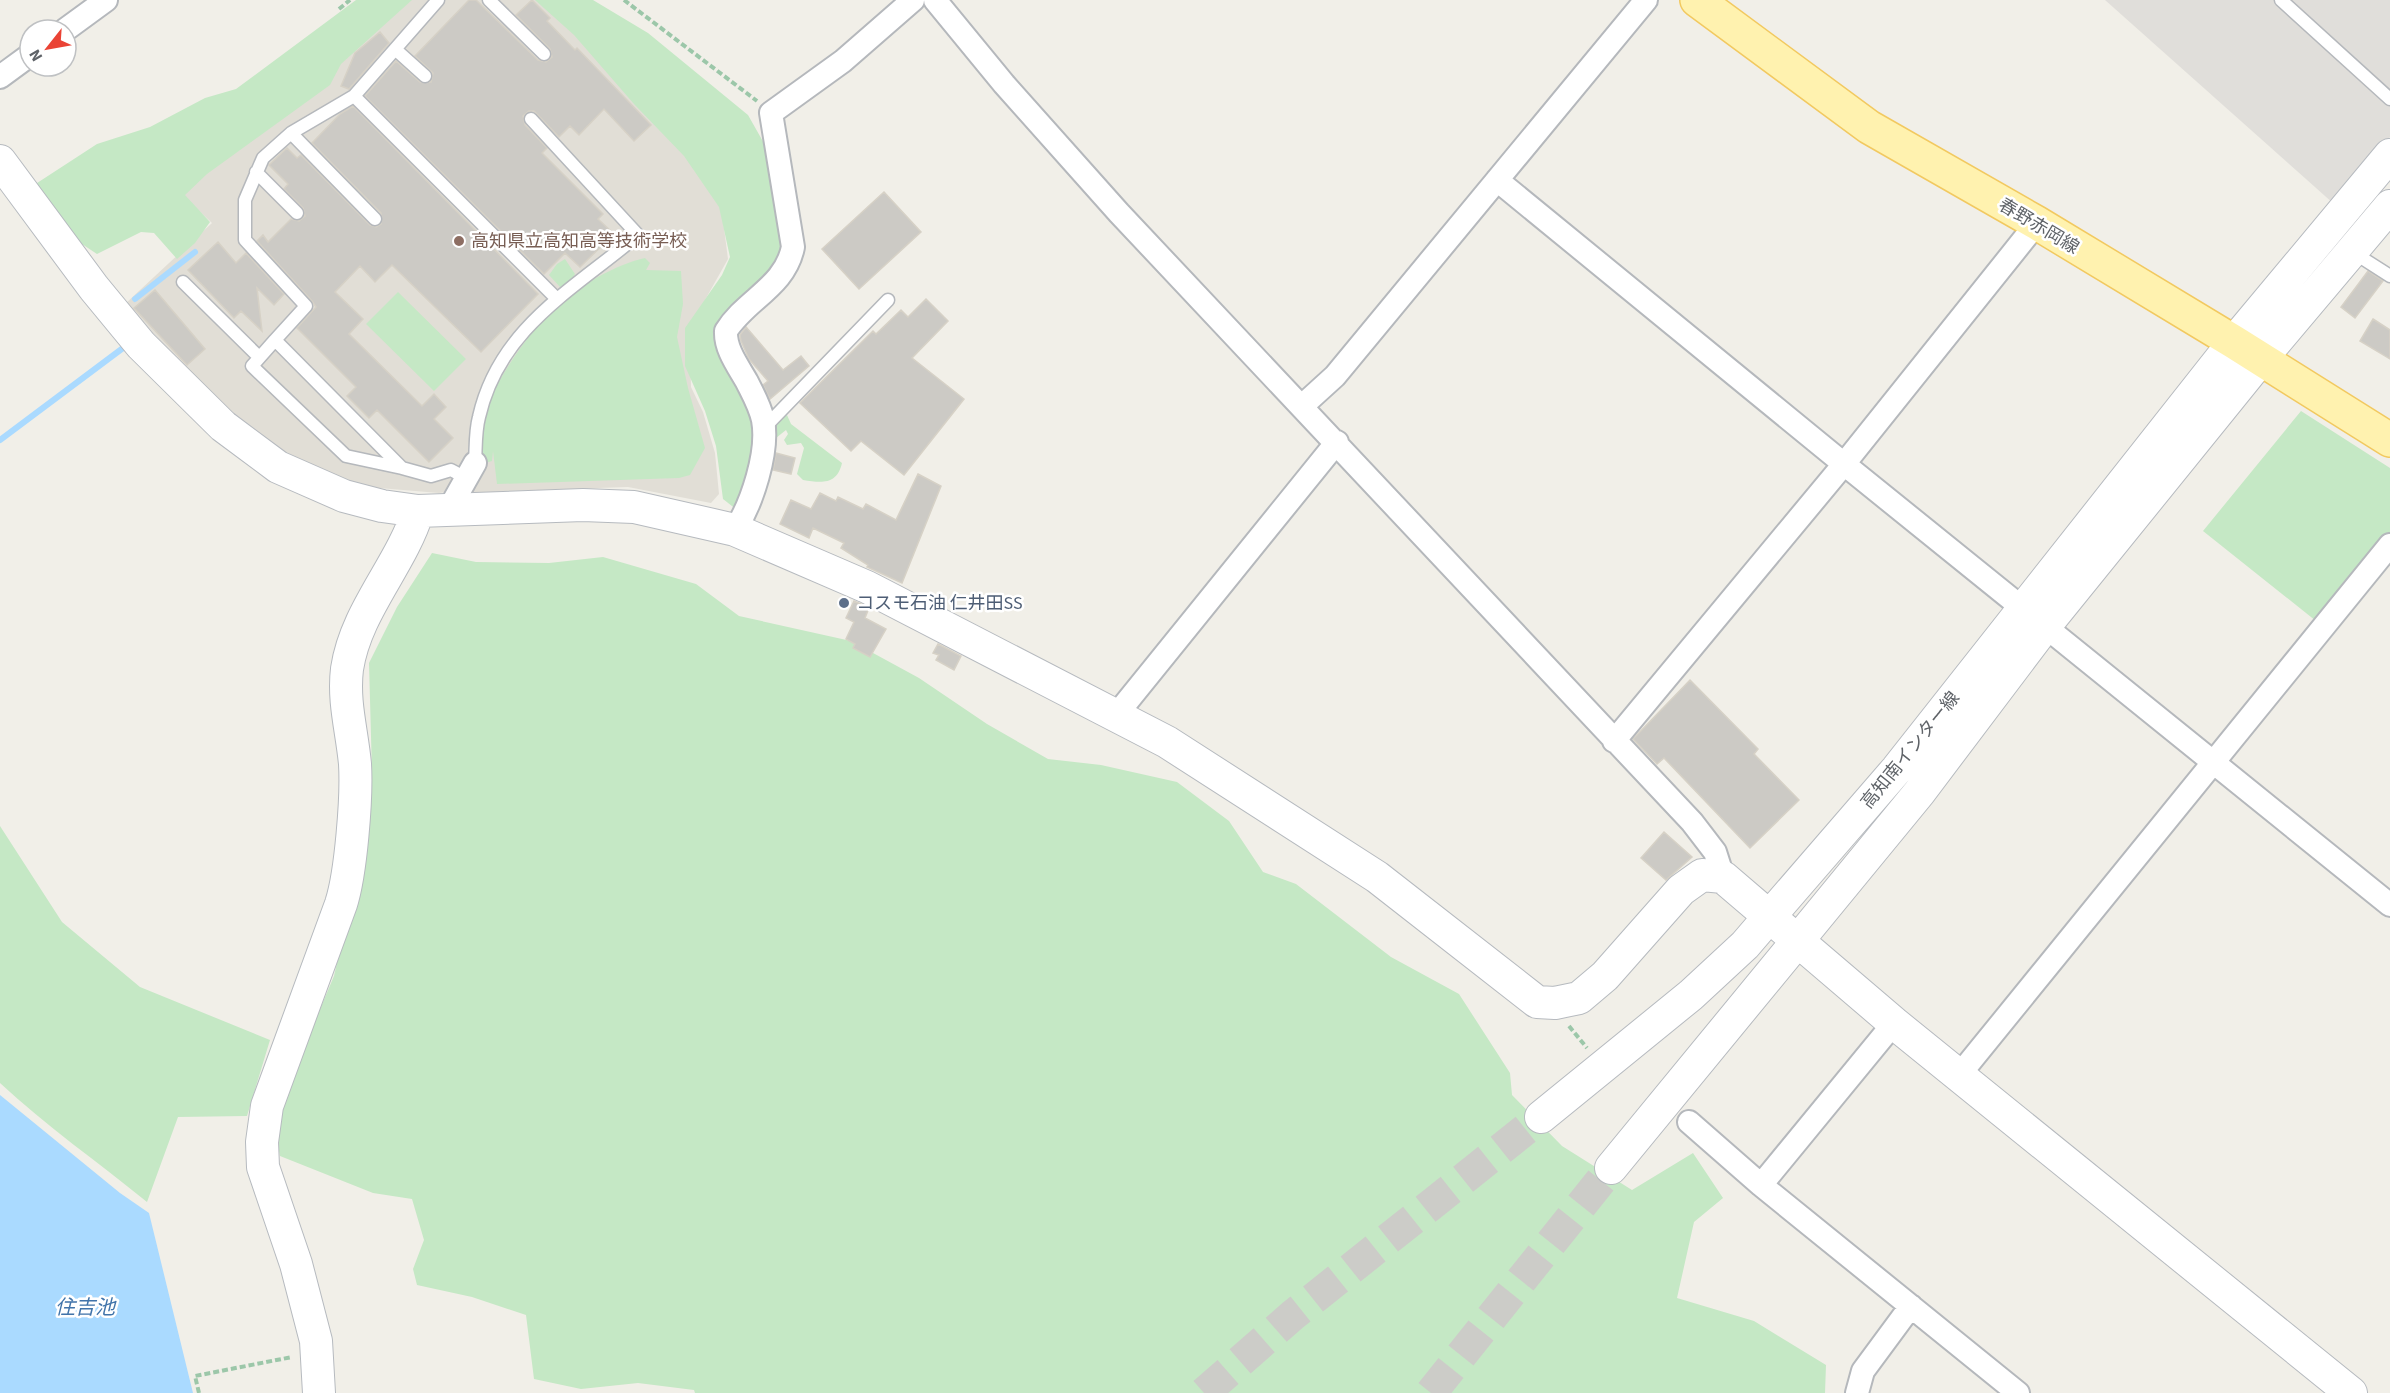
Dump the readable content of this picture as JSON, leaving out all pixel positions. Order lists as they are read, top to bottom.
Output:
{
  "streets": {
    "main road": ["春野赤岡線"],
    "street": ["高知南インター線"]
  },
  "crossings": [
    ["春野赤岡線", "高知南インター線"]
  ],
  "water": ["住吉池"],
  "places": ["高知県立高知高等技術学校", "コスモ石油 仁井田SS"],
  "north": "bottom left"
}
